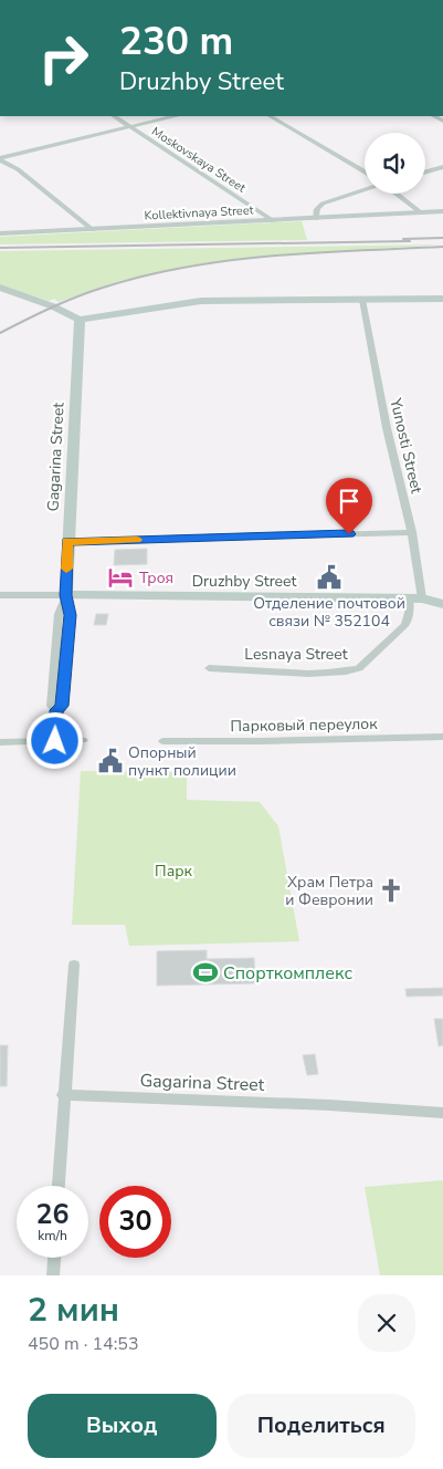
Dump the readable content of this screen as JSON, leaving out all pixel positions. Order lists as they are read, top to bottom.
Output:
{
  "streets": {
    "main road": ["Gagarina Street", "Druzhby Street"],
    "street": [
      "Moskovskaya Street",
      "Kollektivnaya Street",
      "Yunosti Street",
      "Lesnaya Street",
      "Парковый переулок"
    ]
  },
  "crossings": [
    ["Moskovskaya Street", "Kollektivnaya Street"],
    ["Yunosti Street", "Druzhby Street"],
    ["Yunosti Street", "Lesnaya Street"],
    ["Gagarina Street", "Druzhby Street"],
    ["Druzhby Street", "Lesnaya Street"]
  ],
  "parks": ["Парк"],
  "places": {
    "hotel": ["Троя"],
    "public building": ["Отделение почтовой связи № 352104", "Опорный пункт полиции"],
    "church": ["Храм Петра и Февронии"],
    "sports": ["Спорткомплекс"]
  },
  "page": {
    "turn": ["230 m", "Druzhby Street"],
    "speed": "26 km/h",
    "limit": "30",
    "heading": ["2 мин", "450 m · 14:53"],
    "buttons": ["Выход", "Поделиться"]
  }
}
